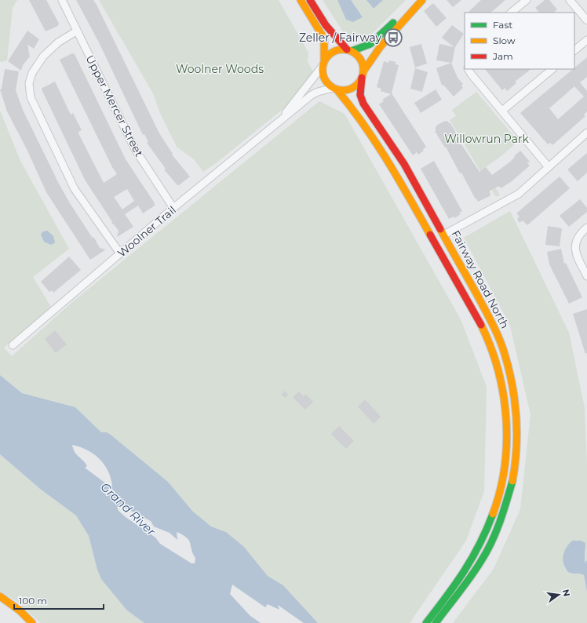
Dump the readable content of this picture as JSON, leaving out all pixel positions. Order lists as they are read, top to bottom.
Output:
{
  "streets": {
    "main road": ["Fairway Road North"],
    "street": ["Upper Mercer Street", "Woolner Trail"]
  },
  "crossings": [
    ["Upper Mercer Street", "Woolner Trail"],
    ["Woolner Trail", "Fairway Road North"]
  ],
  "water": ["Grand River"],
  "parks": ["Woolner Woods", "Willowrun Park"],
  "places": {
    "bus stop": ["Zeller / Fairway"]
  },
  "legend": ["Fast", "Slow", "Jam"],
  "scale_bar": "100 m",
  "north": "right"
}
